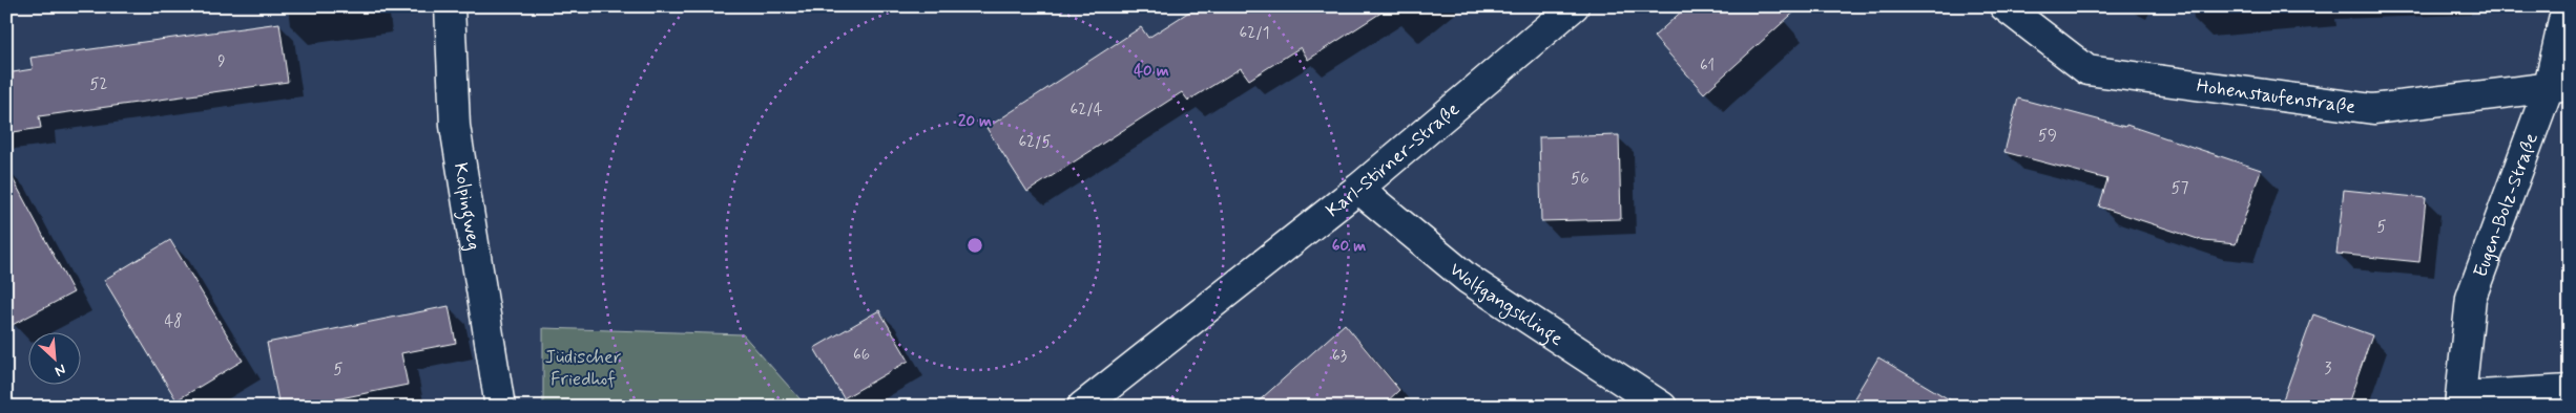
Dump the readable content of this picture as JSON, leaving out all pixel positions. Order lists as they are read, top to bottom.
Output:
{
  "streets": {
    "street": [
      "Hohenstaufenstraße",
      "Karl-Stirner-Straße",
      "Eugen-Bolz-Straße",
      "Kolpingweg",
      "Wolfgangsklinge"
    ]
  },
  "crossings": [
    ["Hohenstaufenstraße", "Eugen-Bolz-Straße"],
    ["Karl-Stirner-Straße", "Wolfgangsklinge"]
  ],
  "parks": ["Jüdischer Friedhof"],
  "house_numbers": [
    "62/1",
    "9",
    "61",
    "52",
    "62/4",
    "59",
    "62/5",
    "56",
    "57",
    "5",
    "48",
    "66",
    "63",
    "3",
    "5"
  ],
  "north": "bottom right",
  "rings": ["40 m", "20 m", "60 m"]
}
